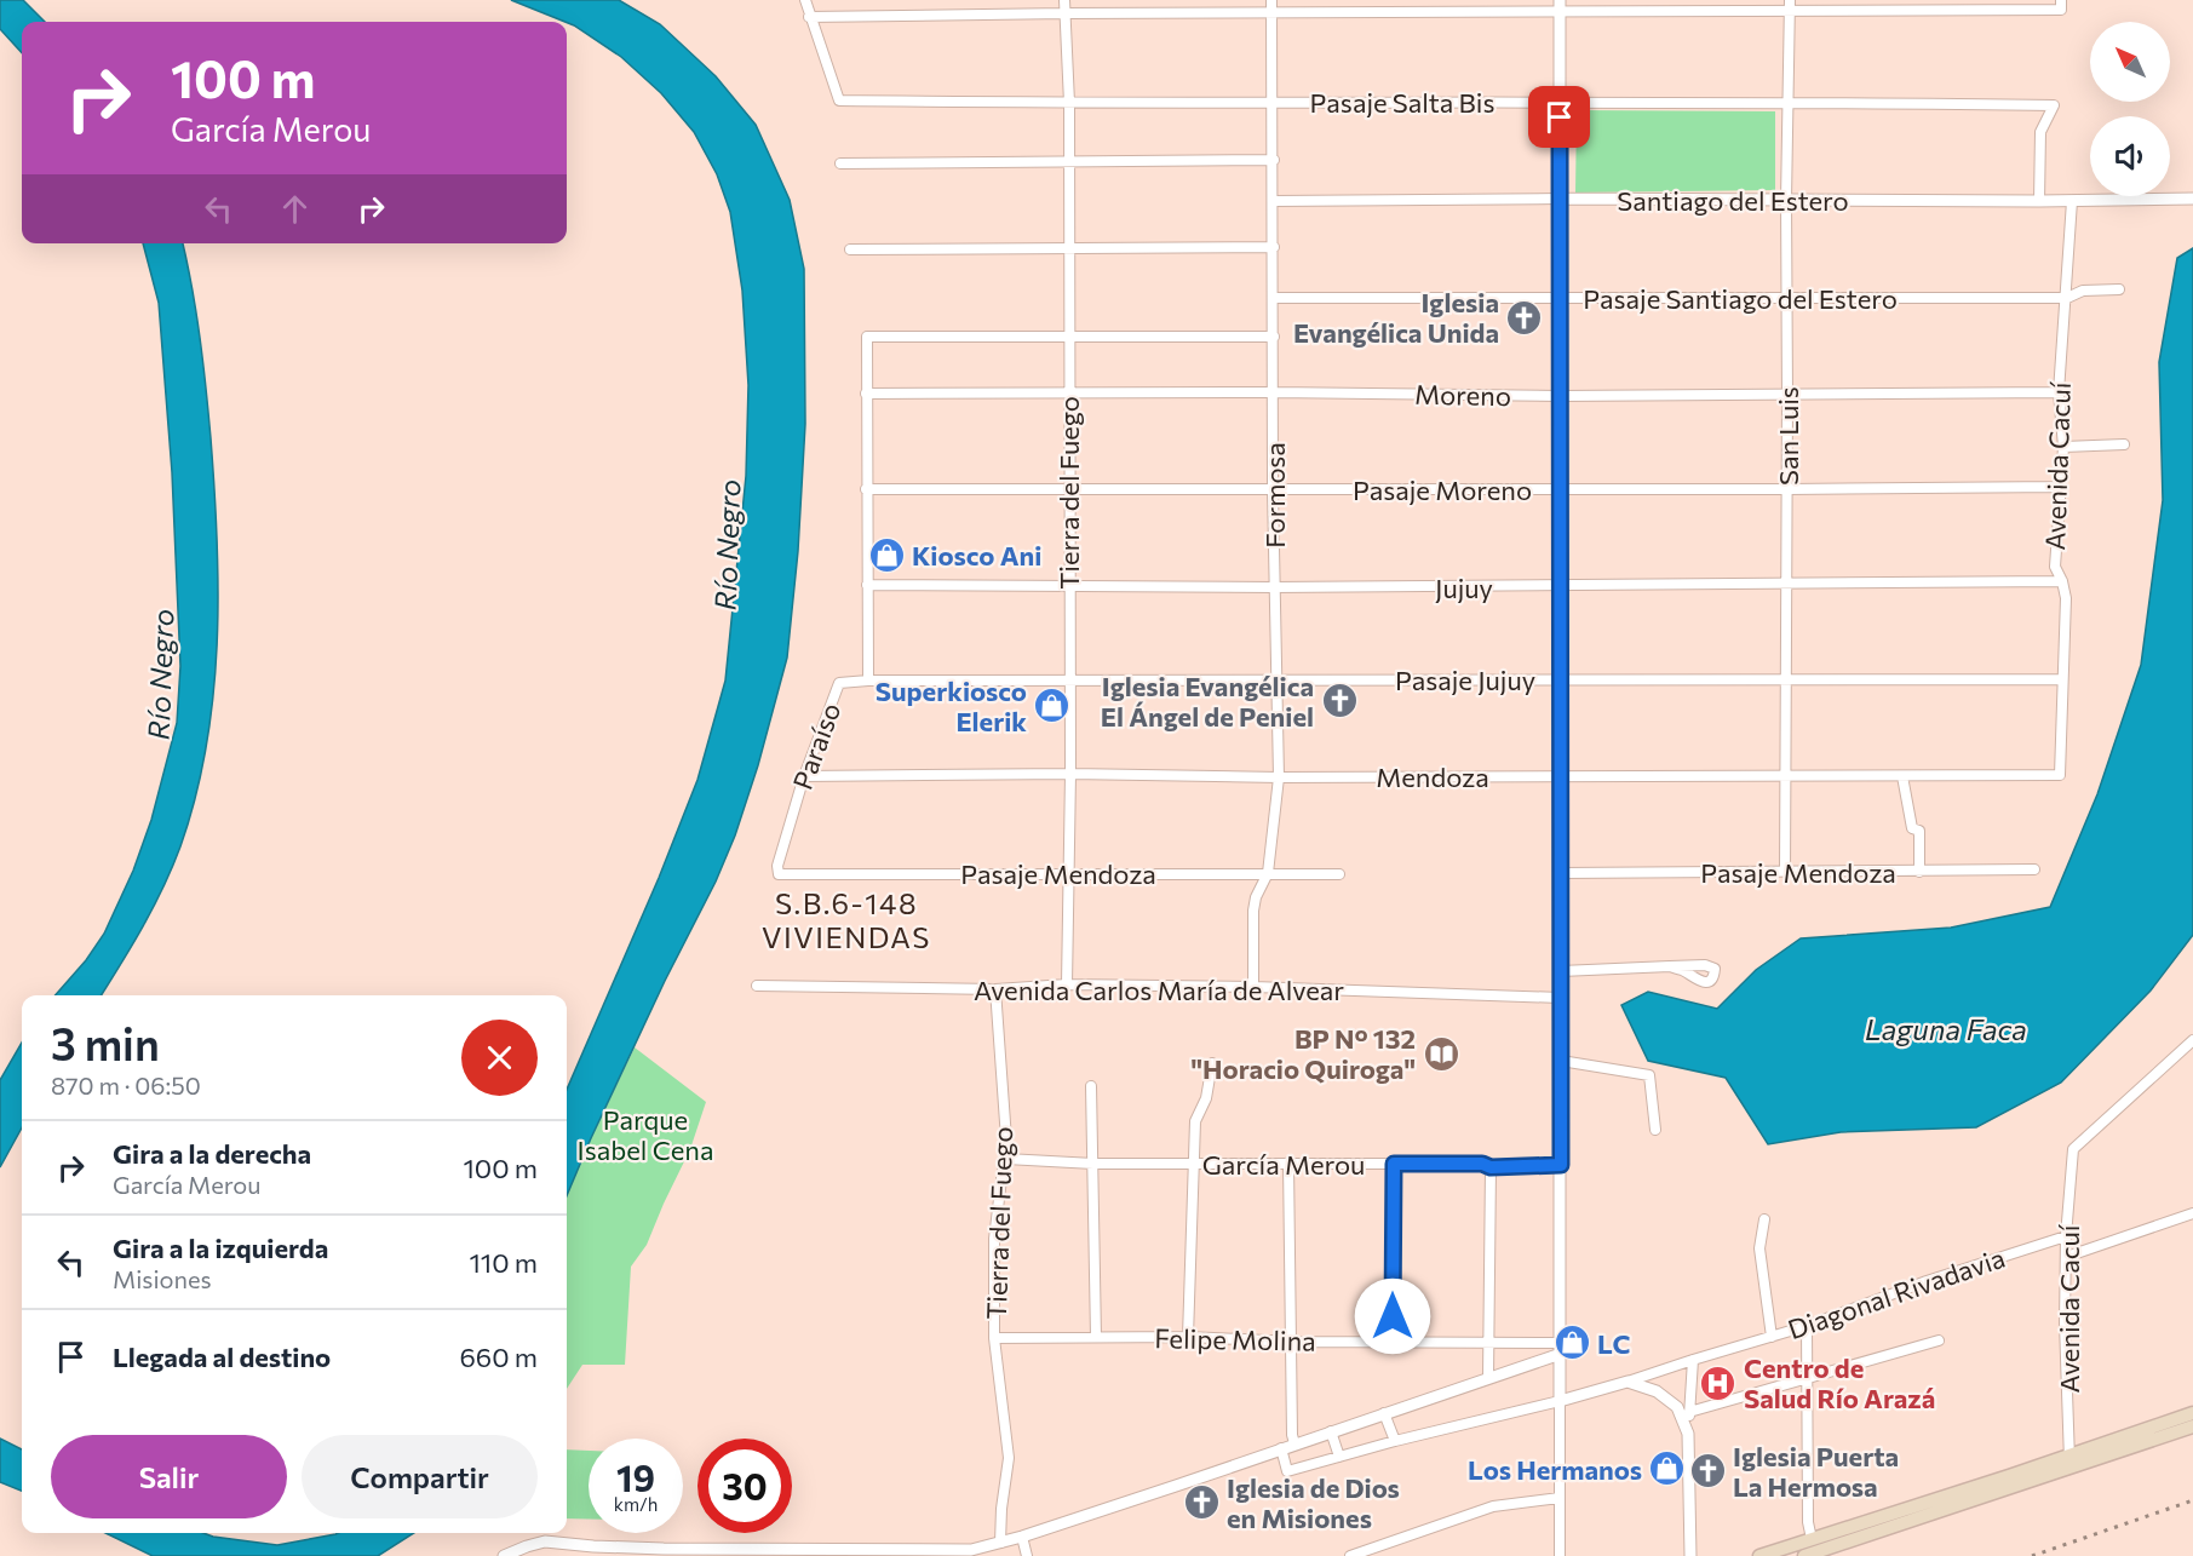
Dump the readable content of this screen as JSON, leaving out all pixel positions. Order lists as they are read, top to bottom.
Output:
{
  "streets": {
    "street": [
      "Pasaje Salta Bis",
      "Santiago del Estero",
      "Pasaje Santiago del Estero",
      "Moreno",
      "San Luis",
      "Avenida Cacuí",
      "Pasaje Moreno",
      "Tierra del Fuego",
      "Formosa",
      "Jujuy",
      "Pasaje Jujuy",
      "Paraíso",
      "Mendoza",
      "Pasaje Mendoza",
      "Avenida Carlos María de Alvear",
      "García Merou",
      "Diagonal Rivadavia",
      "Felipe Molina"
    ]
  },
  "crossings": [
    ["Pasaje Salta Bis", "Santiago del Estero"],
    ["Pasaje Salta Bis", "San Luis"],
    ["Pasaje Salta Bis", "Tierra del Fuego"],
    ["Pasaje Salta Bis", "Formosa"],
    ["Santiago del Estero", "San Luis"],
    ["Santiago del Estero", "Avenida Cacuí"],
    ["Santiago del Estero", "Formosa"],
    ["Pasaje Santiago del Estero", "San Luis"],
    ["Pasaje Santiago del Estero", "Avenida Cacuí"],
    ["Pasaje Santiago del Estero", "Formosa"],
    ["Moreno", "San Luis"],
    ["Moreno", "Avenida Cacuí"],
    ["Moreno", "Tierra del Fuego"],
    ["Moreno", "Formosa"],
    ["Moreno", "Paraíso"],
    ["San Luis", "Pasaje Moreno"],
    ["San Luis", "Jujuy"],
    ["San Luis", "Pasaje Jujuy"],
    ["San Luis", "Mendoza"],
    ["San Luis", "Pasaje Mendoza"],
    ["Avenida Cacuí", "Pasaje Moreno"],
    ["Avenida Cacuí", "Jujuy"],
    ["Avenida Cacuí", "Pasaje Jujuy"],
    ["Avenida Cacuí", "Mendoza"],
    ["Avenida Cacuí", "Diagonal Rivadavia"],
    ["Pasaje Moreno", "Tierra del Fuego"],
    ["Pasaje Moreno", "Formosa"],
    ["Pasaje Moreno", "Paraíso"],
    ["Tierra del Fuego", "Jujuy"],
    ["Tierra del Fuego", "Pasaje Jujuy"],
    ["Tierra del Fuego", "Paraíso"],
    ["Tierra del Fuego", "Mendoza"],
    ["Tierra del Fuego", "Pasaje Mendoza"],
    ["Tierra del Fuego", "Avenida Carlos María de Alvear"],
    ["Tierra del Fuego", "García Merou"],
    ["Tierra del Fuego", "Felipe Molina"],
    ["Formosa", "Jujuy"],
    ["Formosa", "Pasaje Jujuy"],
    ["Formosa", "Mendoza"],
    ["Formosa", "Pasaje Mendoza"],
    ["Formosa", "Avenida Carlos María de Alvear"],
    ["Jujuy", "Paraíso"],
    ["Pasaje Jujuy", "Paraíso"],
    ["Paraíso", "Mendoza"],
    ["Paraíso", "Pasaje Mendoza"]
  ],
  "districts": ["S.B.6-148 VIVIENDAS"],
  "water": ["Río Negro", "Laguna Faca"],
  "parks": ["Parque Isabel Cena"],
  "places": {
    "church": [
      "Iglesia Evangélica Unida",
      "Iglesia Evangélica El Ángel de Peniel",
      "Iglesia Puerta La Hermosa",
      "Iglesia de Dios en Misiones"
    ],
    "shop": [
      "Kiosco Ani",
      "Superkiosco Elerik",
      "LC",
      "Los Hermanos"
    ],
    "library": ["BP N° 132 \"Horacio Quiroga\""],
    "hospital": ["Centro de Salud Río Arazá"]
  },
  "north": "top left",
  "page": {
    "turn": ["100 m", "García Merou"],
    "heading": ["3 min", "870 m · 06:50"],
    "list": [
      {
        "name": "Gira a la derecha",
        "note": "García Merou",
        "value": "100 m"
      },
      {
        "name": "Gira a la izquierda",
        "note": "Misiones",
        "value": "110 m"
      },
      {
        "name": "Llegada al destino",
        "value": "660 m"
      }
    ],
    "buttons": ["Salir", "Compartir"],
    "speed": "19 km/h",
    "limit": "30"
  }
}
